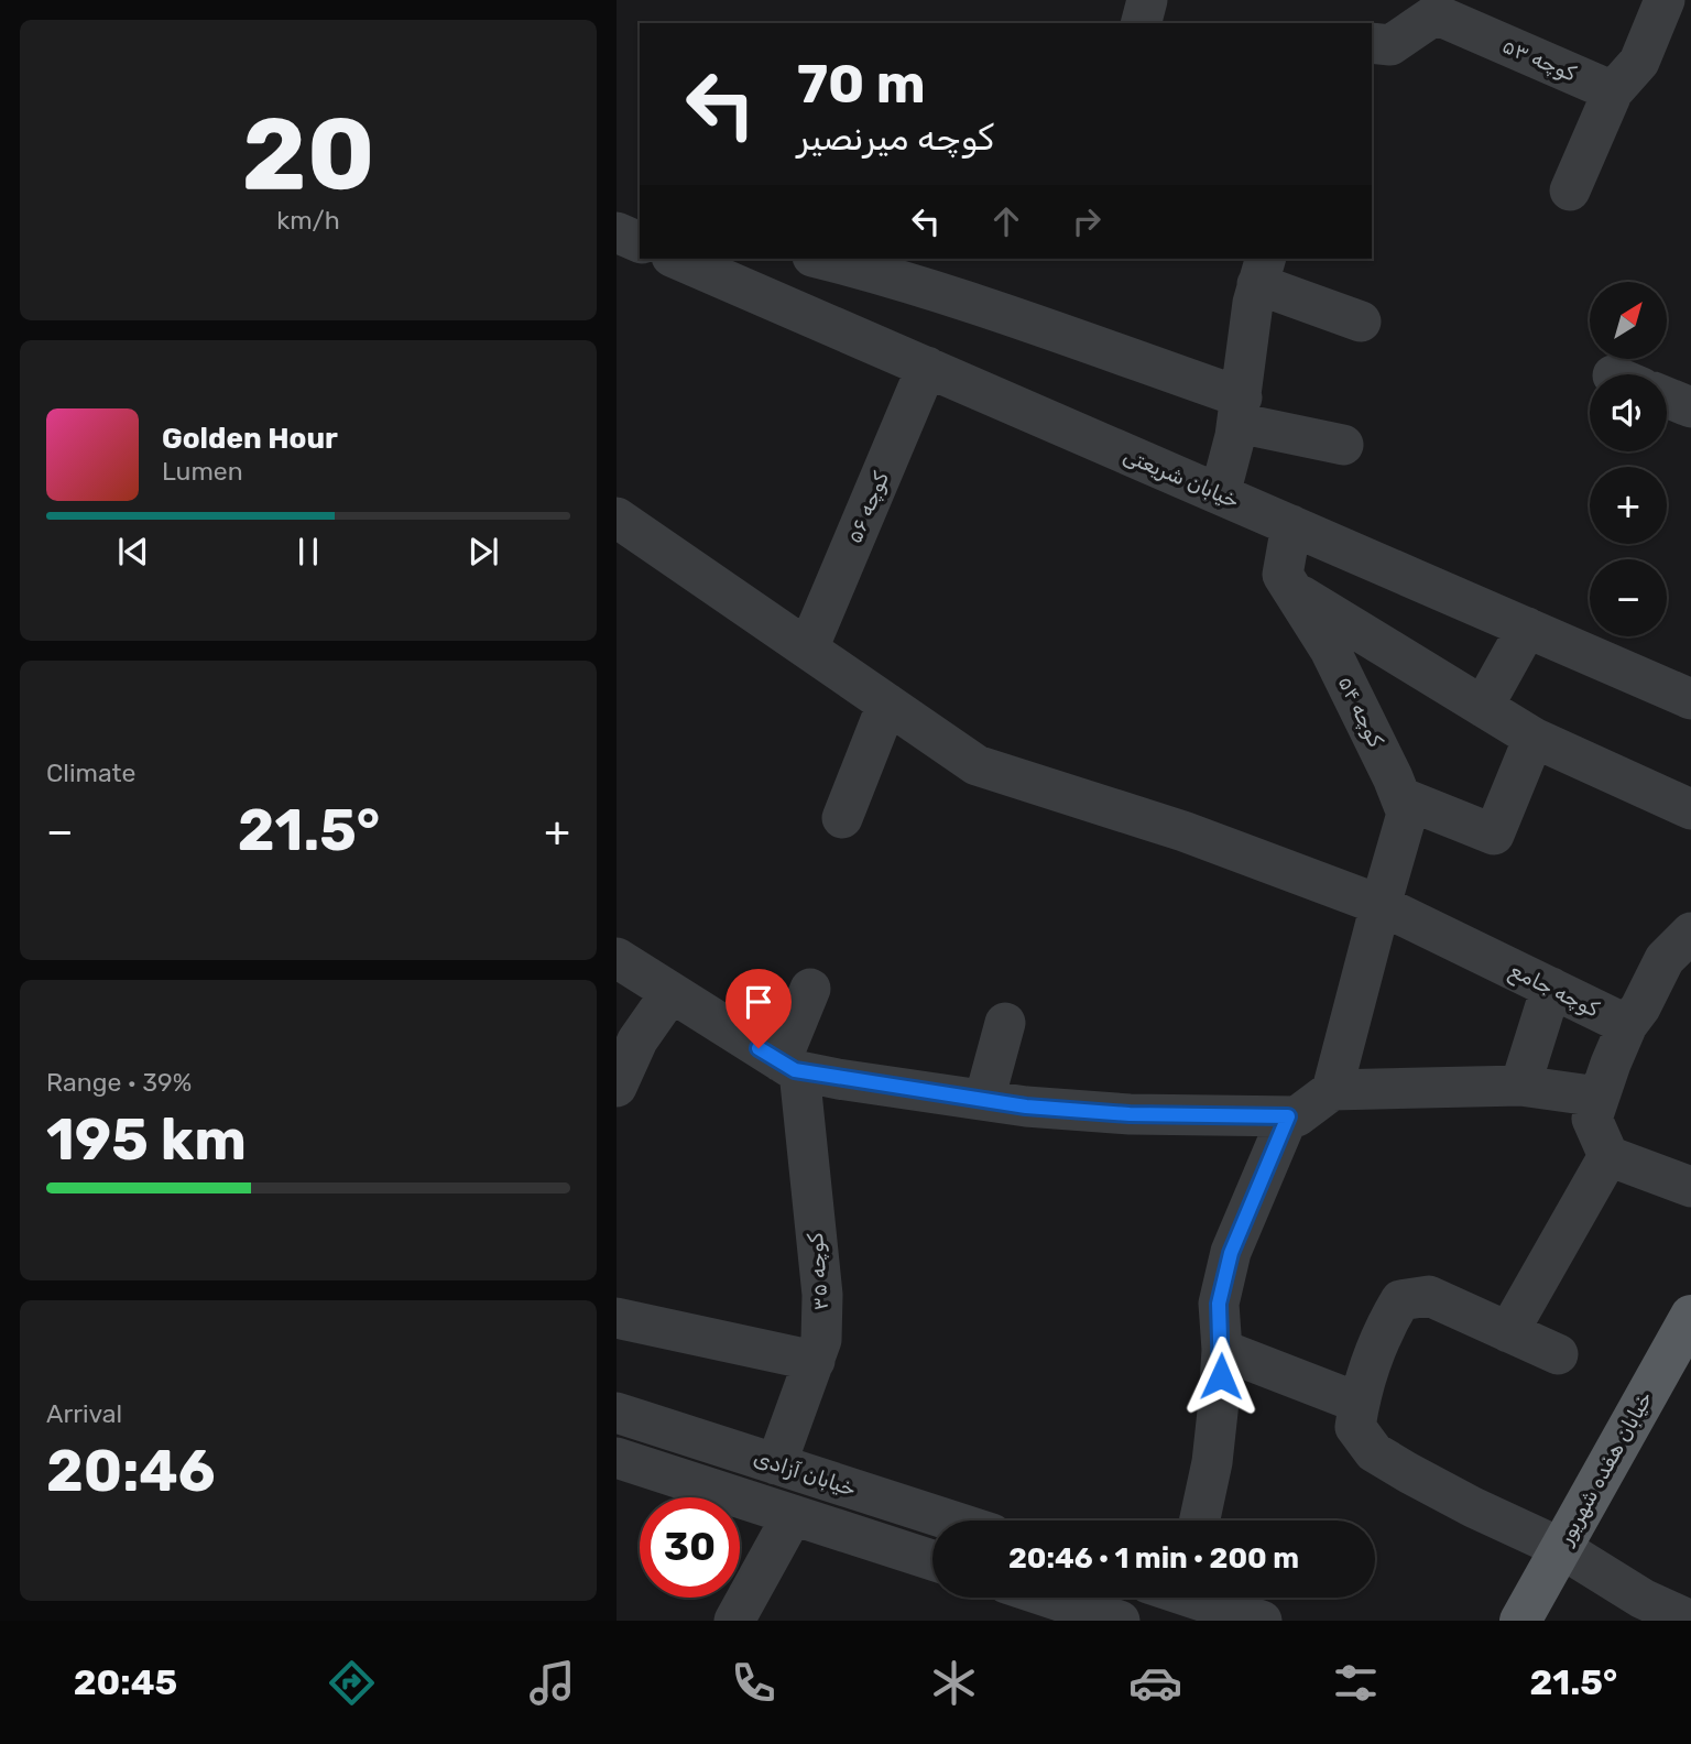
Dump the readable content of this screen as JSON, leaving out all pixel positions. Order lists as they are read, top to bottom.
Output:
{
  "streets": {
    "main road": ["خیابان هفده شهریور"],
    "street": [
      "کوچه ۵۳",
      "خیابان شریعتی",
      "کوچه ۵۶",
      "کوچه ۵۴",
      "کوچه جامع",
      "کوچه ۳۵",
      "خیابان آزادی"
    ]
  },
  "crossings": [
    ["خیابان شریعتی", "کوچه ۵۶"],
    ["خیابان شریعتی", "کوچه ۵۴"],
    ["کوچه ۵۶", "کوچه جامع"],
    ["کوچه ۵۴", "کوچه جامع"],
    ["کوچه ۳۵", "خیابان آزادی"]
  ],
  "north": "top right",
  "page": {
    "tile": [
      ["20", "km/h"],
      "Climate",
      ["Range · 39%", "195 km"],
      ["Arrival", "20:46"]
    ],
    "turn": ["70 m", "کوچه میرنصیر"],
    "map_buttons": ["+", "−"],
    "song": ["Golden Hour", "Lumen"],
    "heat": ["−", "21.5°", "+"],
    "limit": "30",
    "trip": "20:46 · 1 min · 200 m",
    "tabs": ["20:45", "21.5°"]
  }
}
